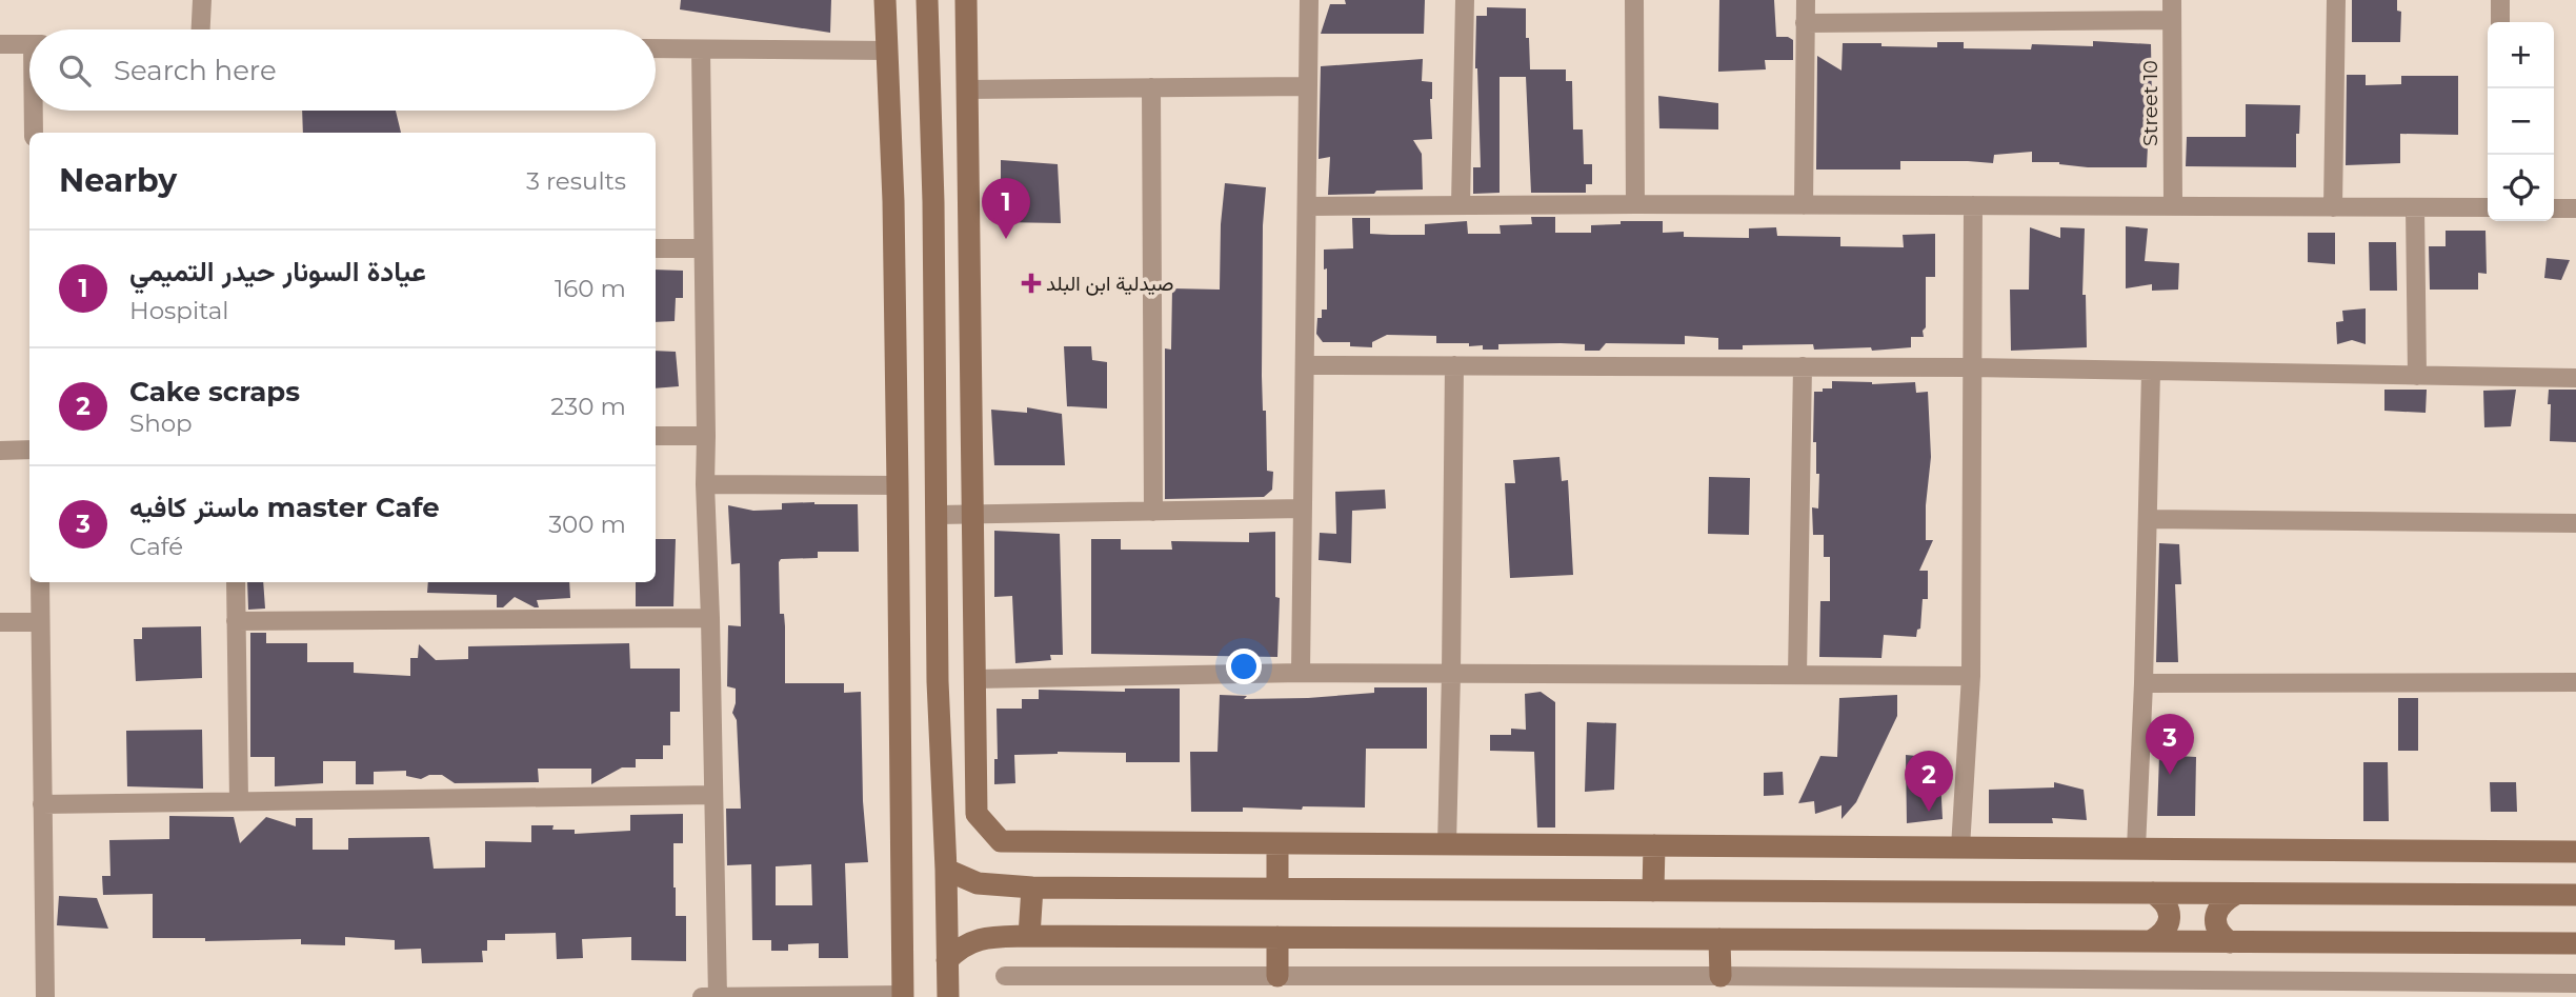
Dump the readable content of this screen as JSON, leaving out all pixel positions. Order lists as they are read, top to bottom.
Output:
{
  "streets": {
    "street": ["Street 10"]
  },
  "places": {
    "health": ["صيدلية ابن البلد"]
  },
  "page": {
    "map_buttons": ["+", "−"],
    "search": "Search here",
    "heading": ["Nearby", "3 results"],
    "pins": ["1", "3", "2"],
    "list": [
      {
        "mark": "1",
        "name": "عيادة السونار حيدر التميمي",
        "note": "Hospital",
        "value": "160 m"
      },
      {
        "mark": "2",
        "name": "Cake scraps",
        "note": "Shop",
        "value": "230 m"
      },
      {
        "mark": "3",
        "name": "ماستر كافيه master Cafe",
        "note": "Café",
        "value": "300 m"
      }
    ]
  }
}
